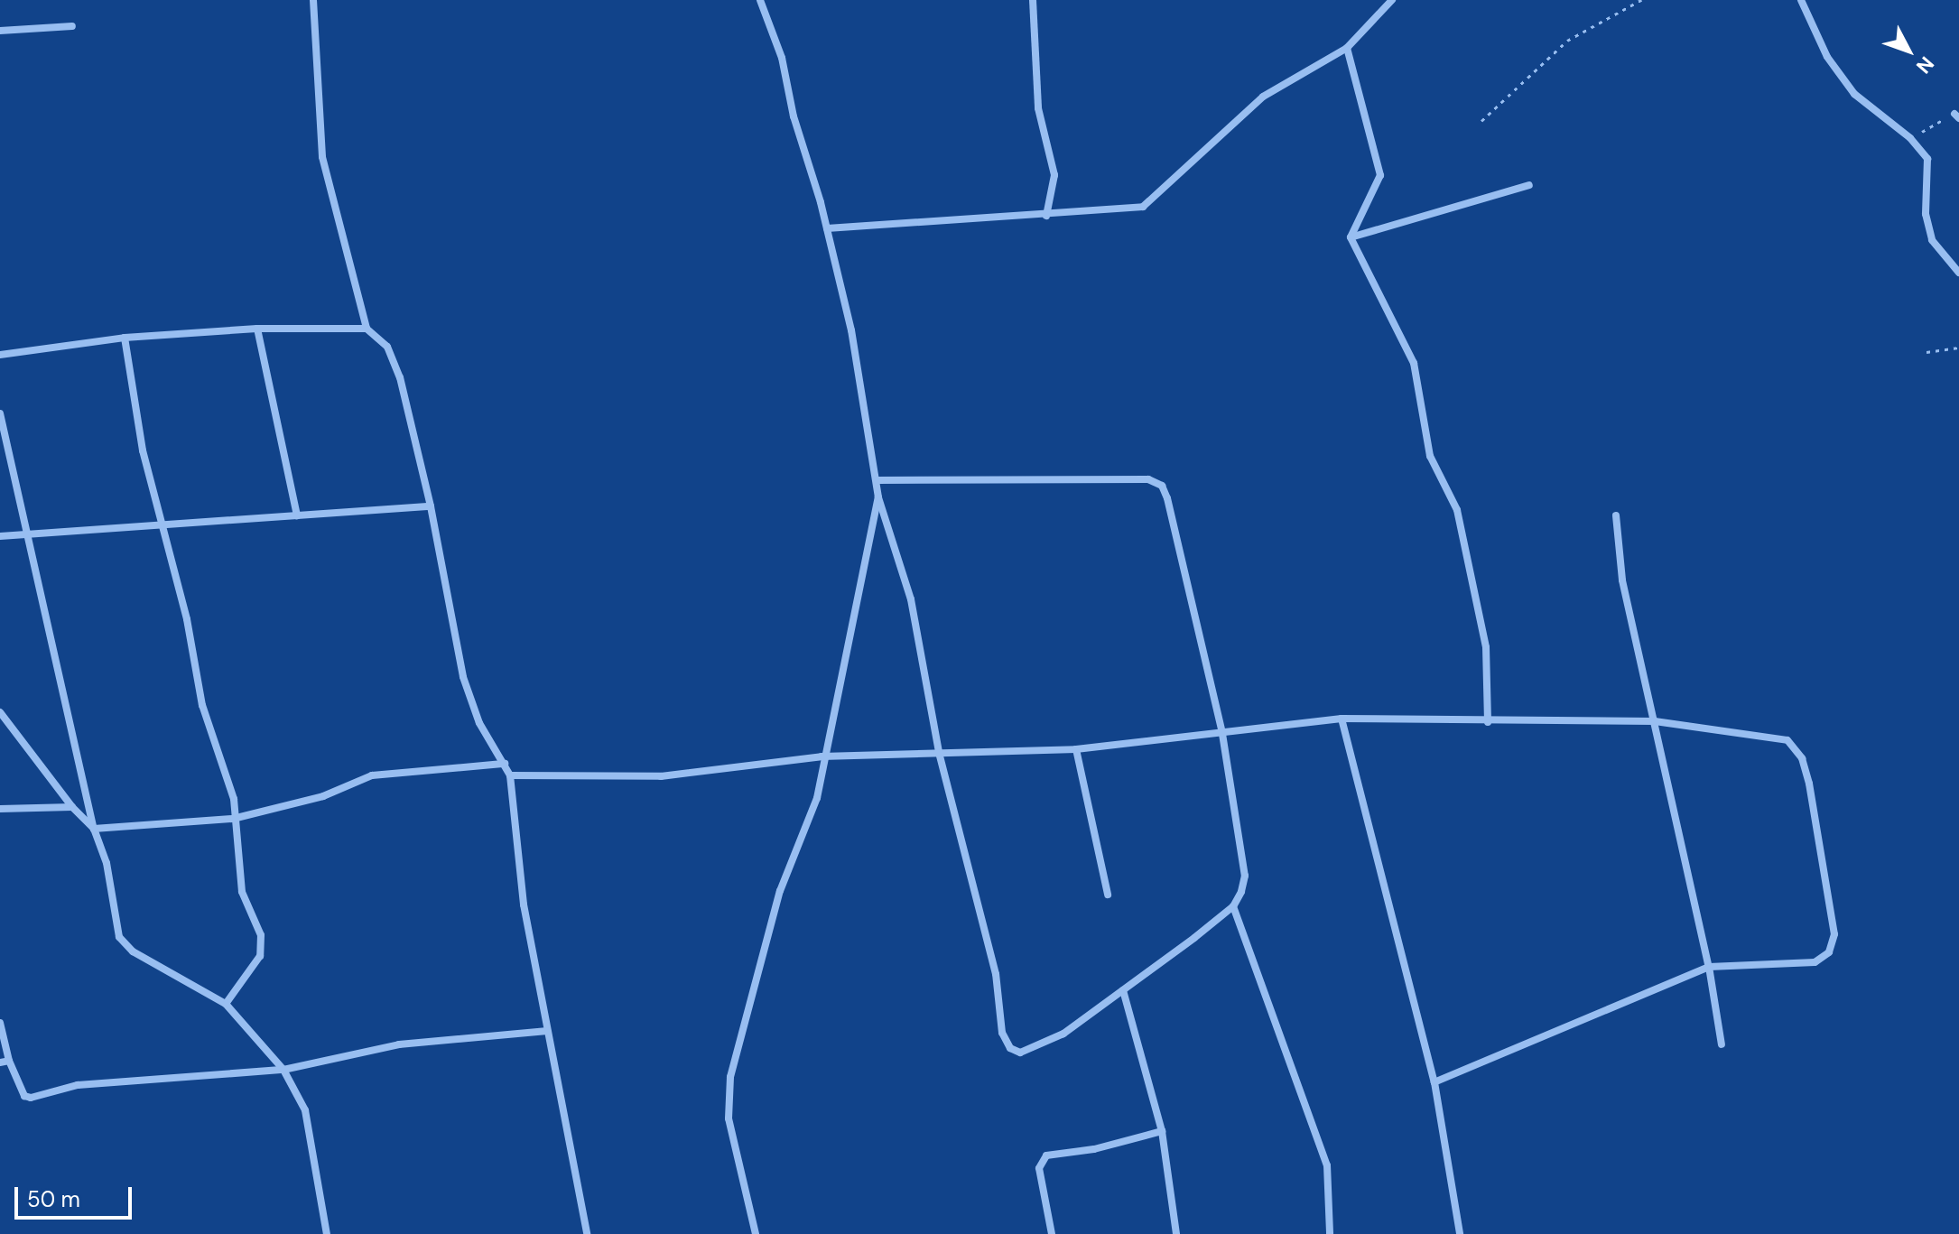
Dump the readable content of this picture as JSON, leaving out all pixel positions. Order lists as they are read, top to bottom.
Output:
{
  "scale_bar": "50 m",
  "north": "bottom right"
}
